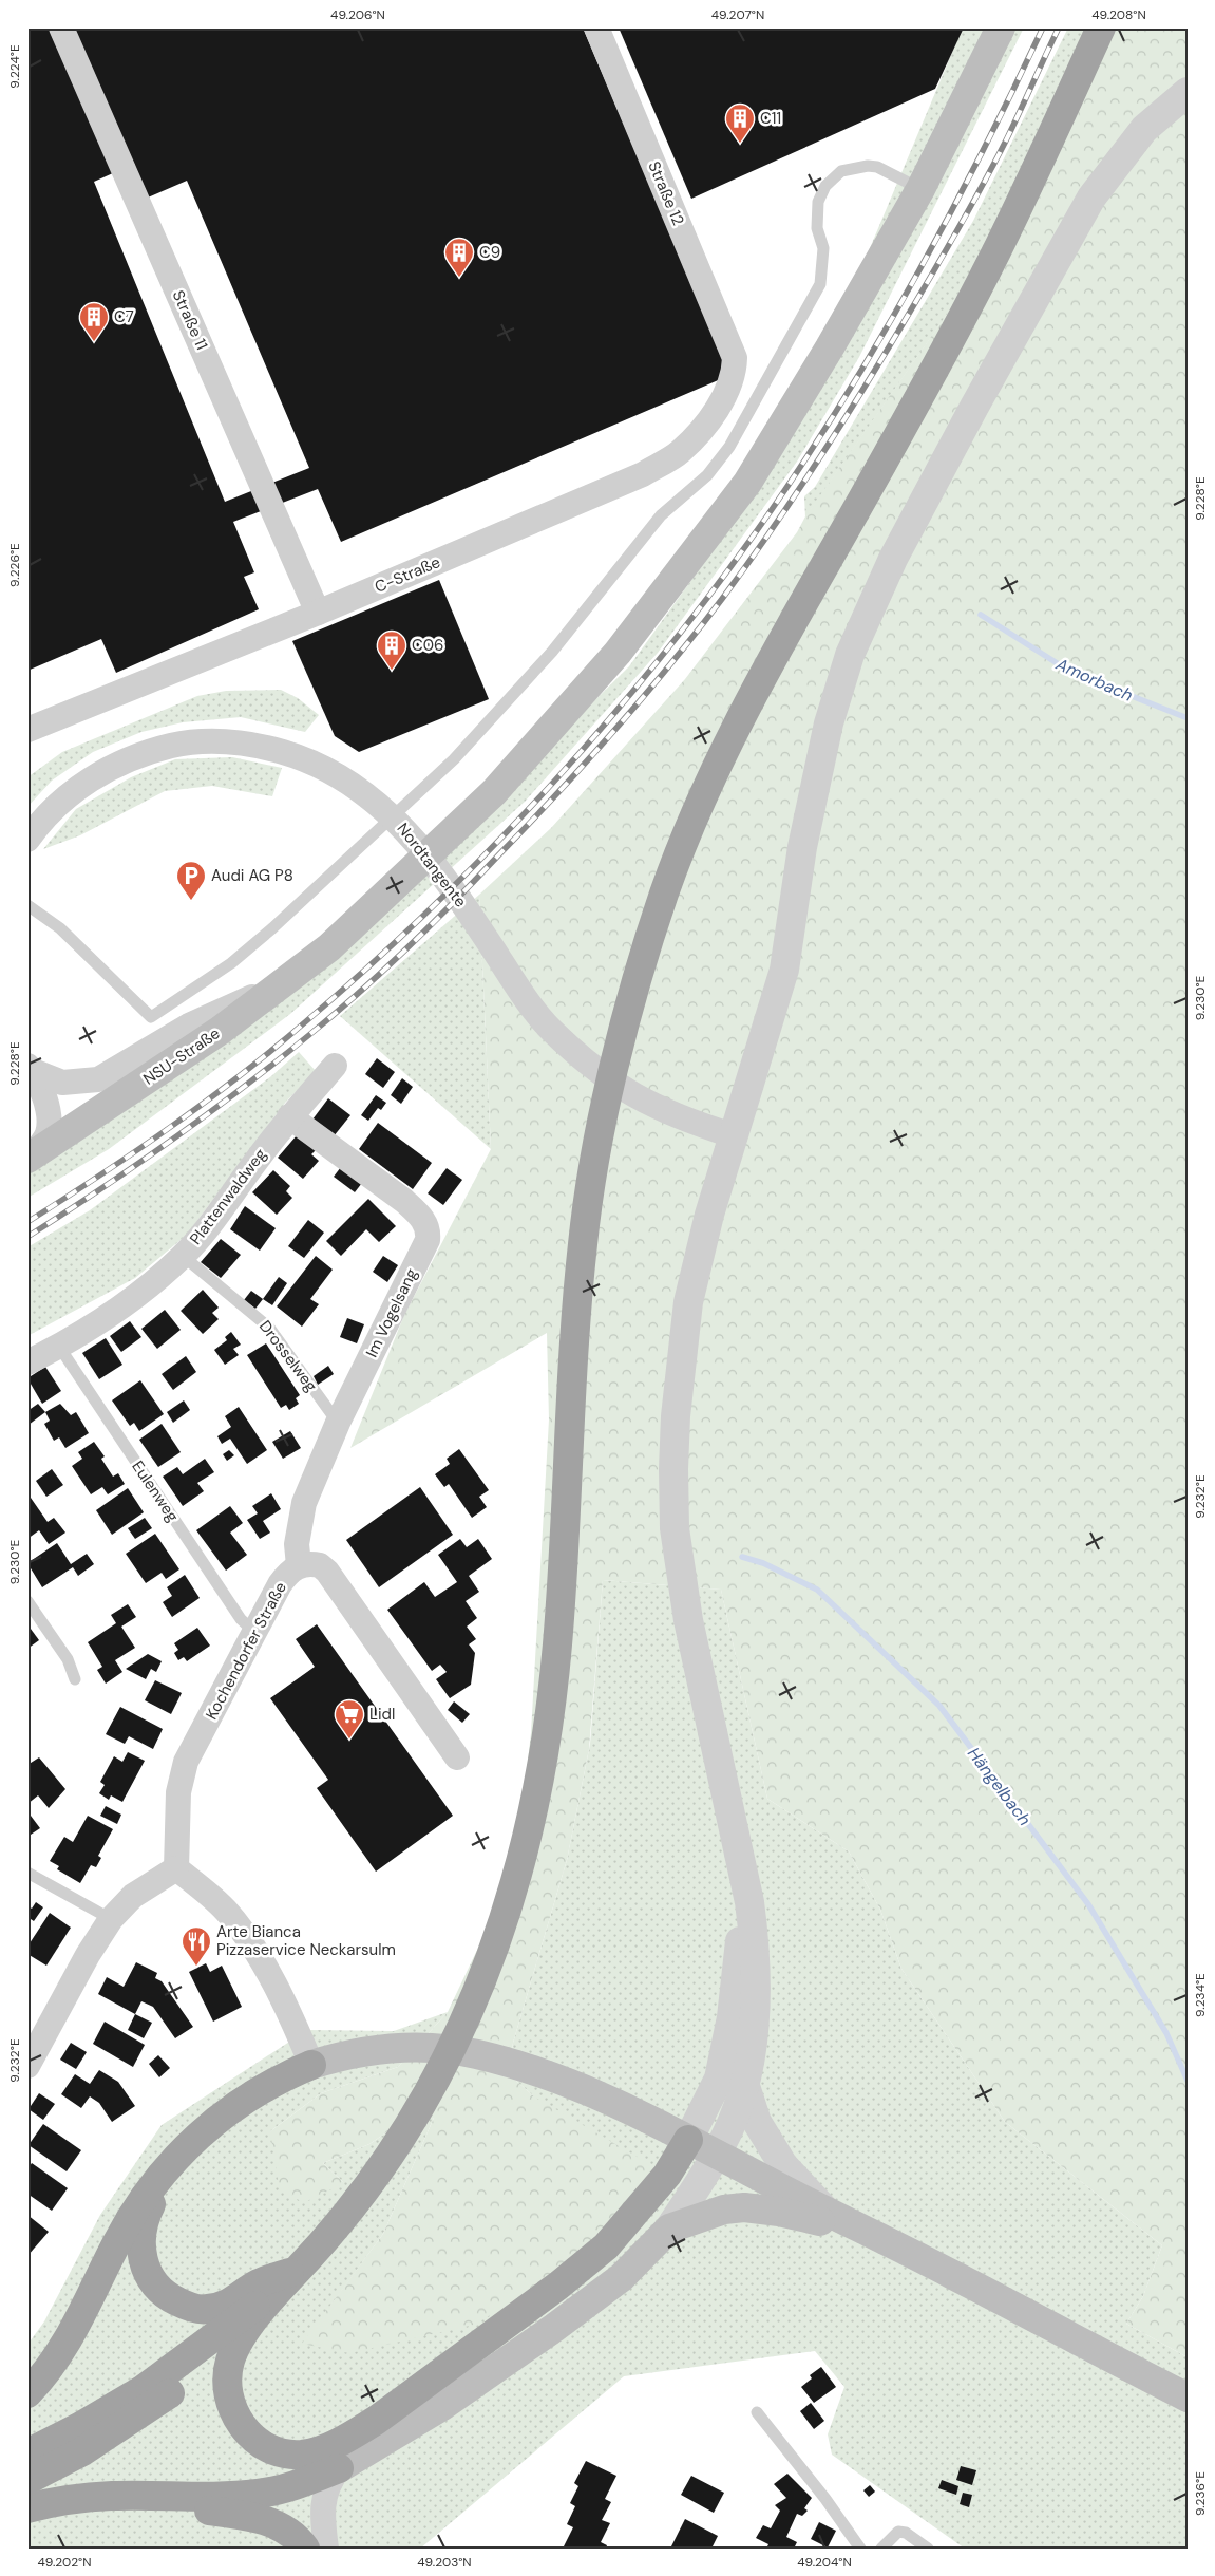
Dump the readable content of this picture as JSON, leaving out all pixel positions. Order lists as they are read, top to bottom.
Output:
{
  "streets": {
    "main road": ["NSU-Straße"],
    "street": [
      "Straße 12",
      "Straße 11",
      "C-Straße",
      "Nordtangente",
      "Plattenwaldweg",
      "Im Vogelsang",
      "Kochendorfer Straße"
    ],
    "lane": ["Drosselweg", "Eulenweg"]
  },
  "crossings": [
    ["Straße 12", "C-Straße"],
    ["Straße 11", "C-Straße"],
    ["Plattenwaldweg", "Im Vogelsang"],
    ["Plattenwaldweg", "Drosselweg"],
    ["Plattenwaldweg", "Eulenweg"],
    ["Im Vogelsang", "Drosselweg"],
    ["Im Vogelsang", "Kochendorfer Straße"],
    ["Eulenweg", "Kochendorfer Straße"]
  ],
  "water": ["Amorbach", "Hängelbach"],
  "places": {
    "building": [
      "C11",
      "C9",
      "C7",
      "C06"
    ],
    "parking": ["Audi AG P8"],
    "supermarket": ["Lidl"],
    "restaurant": ["Arte Bianca Pizzaservice Neckarsulm"]
  },
  "coordinates": [
    "49.206°N",
    "49.207°N",
    "49.208°N",
    "9.224°E",
    "9.228°E",
    "9.226°E",
    "9.230°E",
    "9.232°E",
    "9.234°E",
    "9.236°E",
    "49.202°N",
    "49.203°N",
    "49.204°N"
  ]
}
